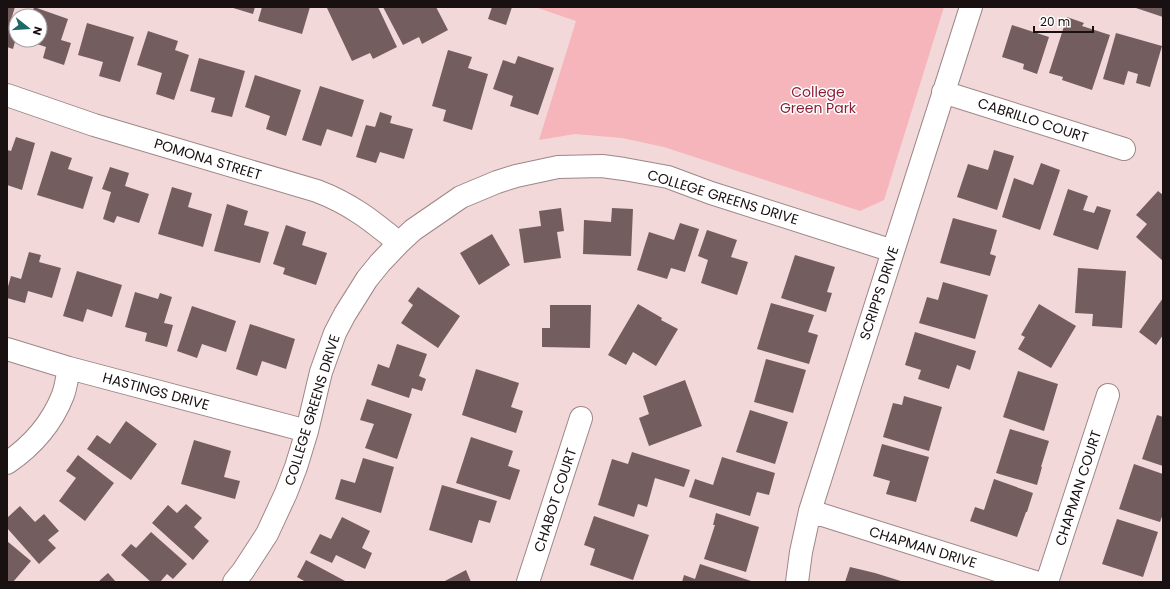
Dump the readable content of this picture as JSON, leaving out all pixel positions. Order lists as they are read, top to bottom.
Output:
{
  "streets": {
    "street": [
      "CABRILLO COURT",
      "POMONA STREET",
      "COLLEGE GREENS DRIVE",
      "SCRIPPS DRIVE",
      "HASTINGS DRIVE",
      "CHAPMAN COURT",
      "CHABOT COURT",
      "CHAPMAN DRIVE"
    ]
  },
  "crossings": [
    ["CABRILLO COURT", "SCRIPPS DRIVE"],
    ["POMONA STREET", "COLLEGE GREENS DRIVE"],
    ["COLLEGE GREENS DRIVE", "SCRIPPS DRIVE"],
    ["COLLEGE GREENS DRIVE", "HASTINGS DRIVE"],
    ["SCRIPPS DRIVE", "CHAPMAN DRIVE"]
  ],
  "parks": ["College Green Park"],
  "scale_bar": "20 m",
  "north": "right"
}
